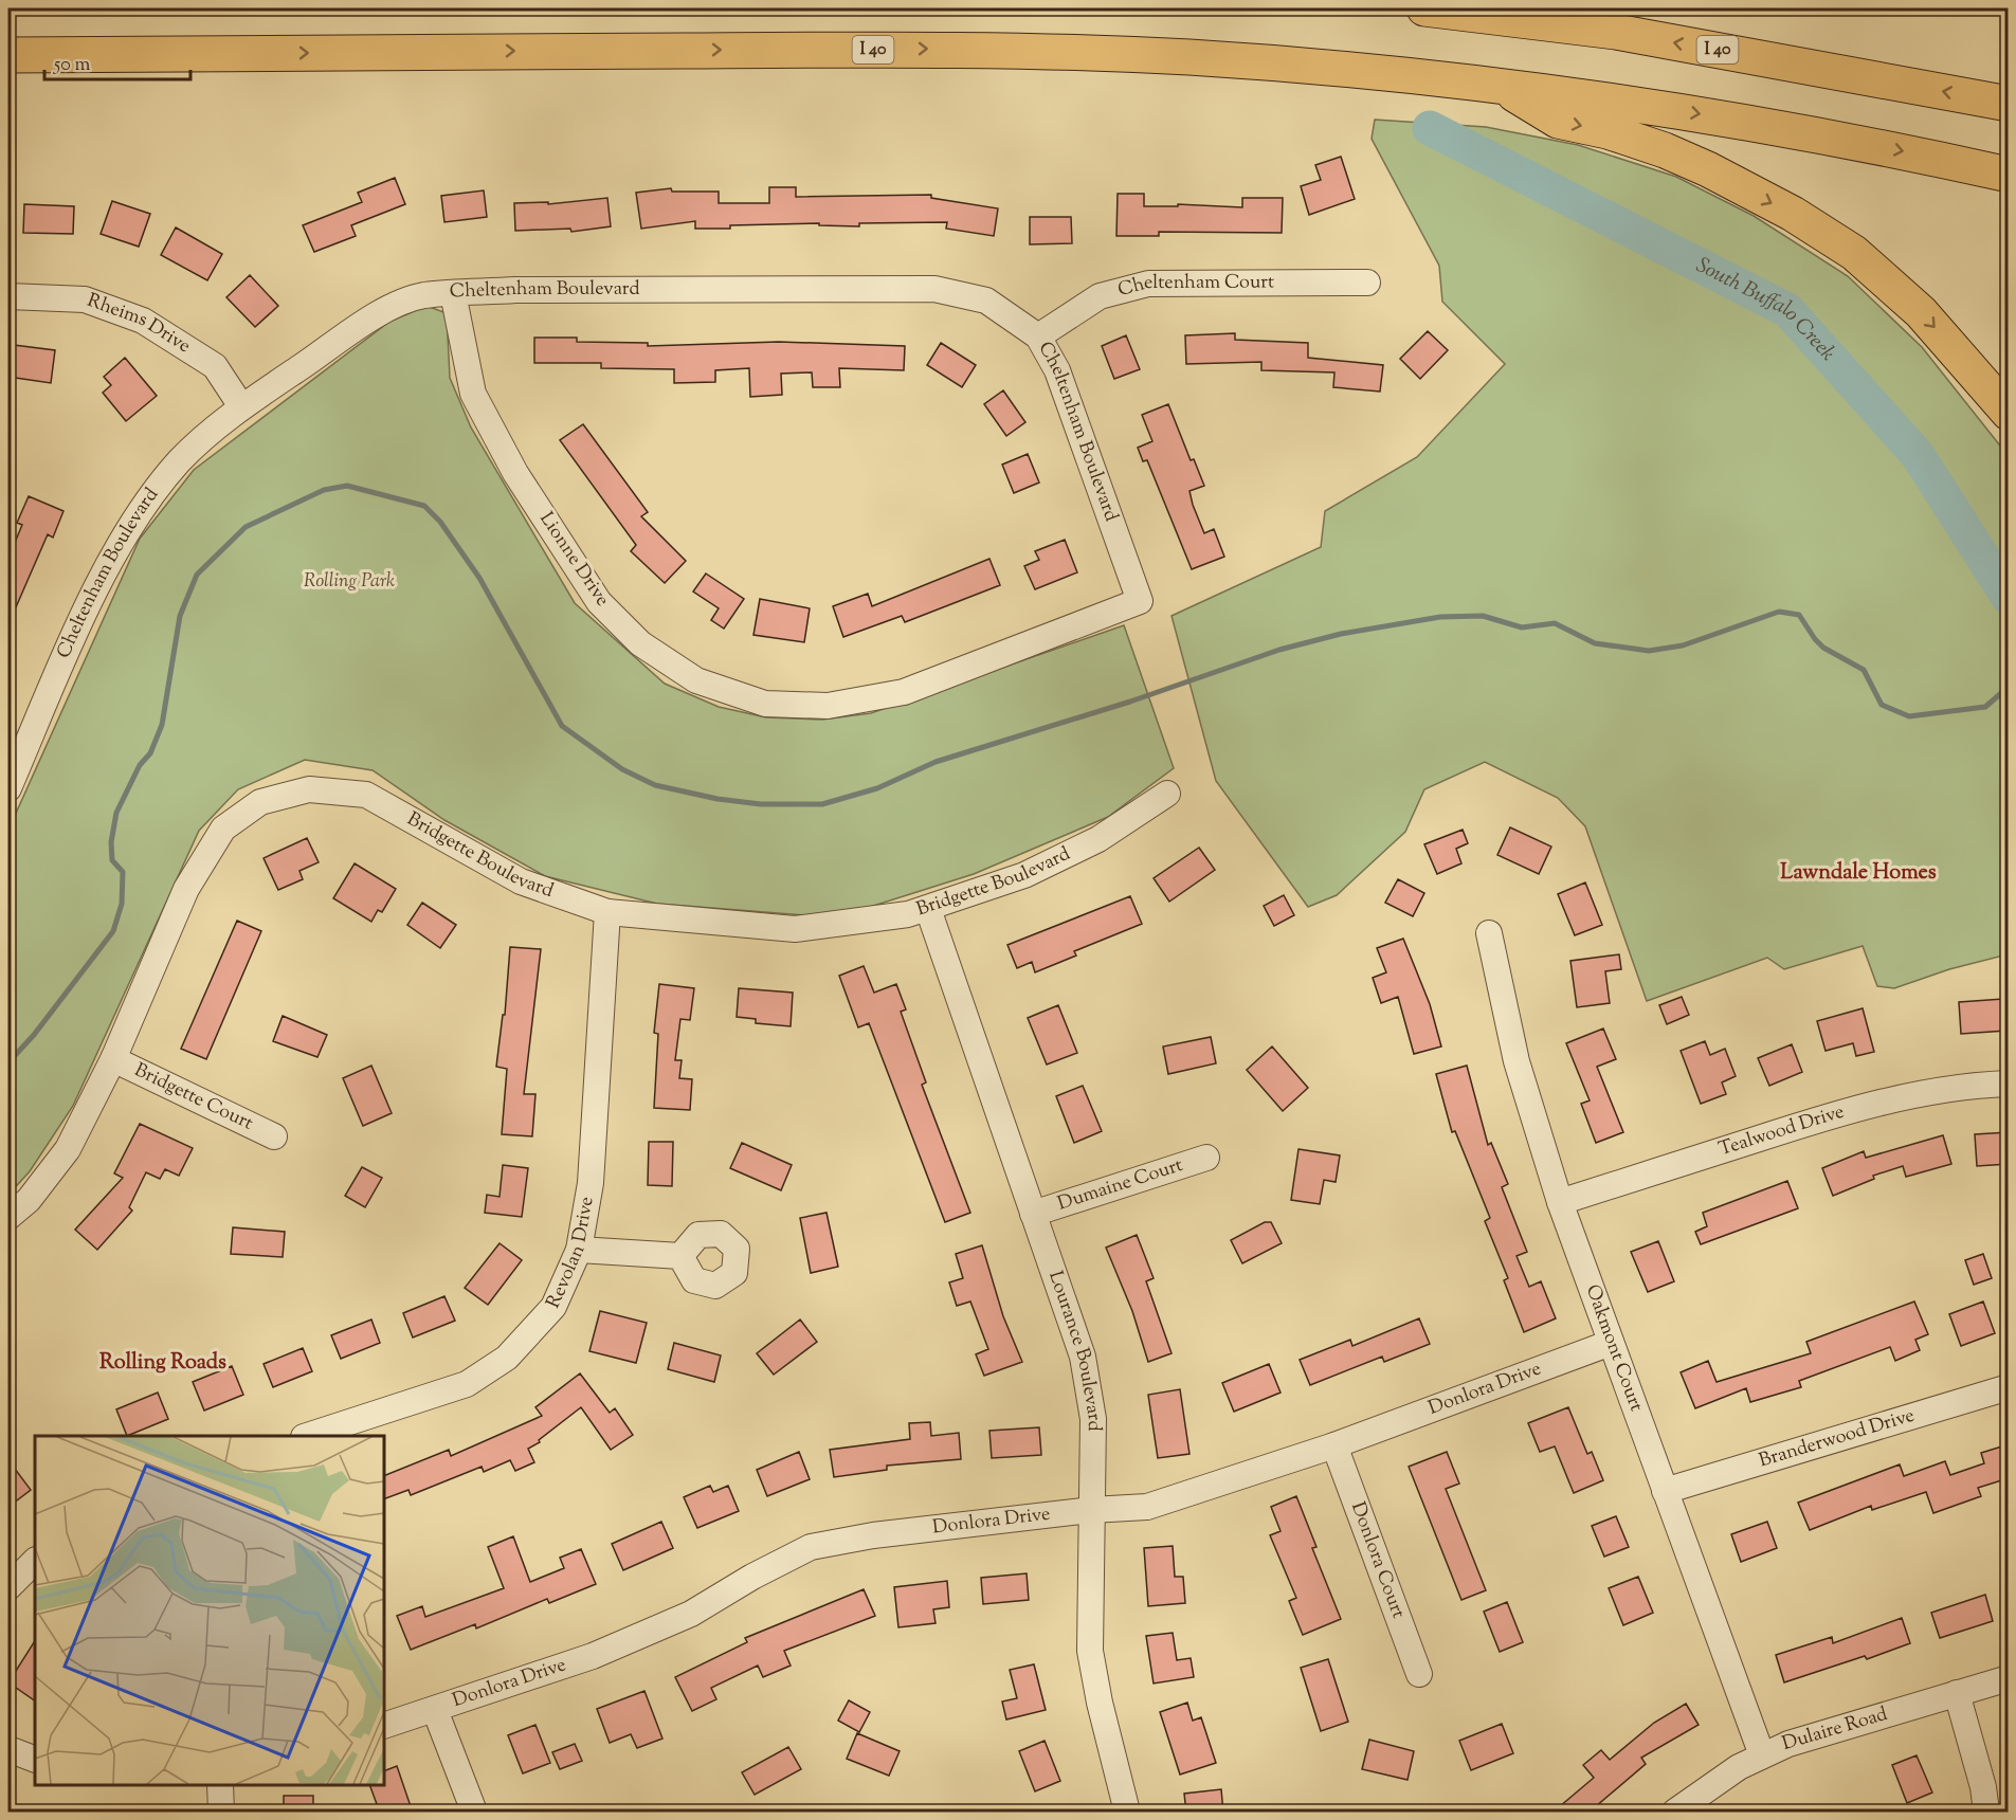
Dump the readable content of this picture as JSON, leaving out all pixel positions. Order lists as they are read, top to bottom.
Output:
{
  "streets": {
    "highway": ["I 40"],
    "street": [
      "Cheltenham Court",
      "Cheltenham Boulevard",
      "Rheims Drive",
      "Lionne Drive",
      "Bridgette Boulevard",
      "Bridgette Court",
      "Tealwood Drive",
      "Dumaine Court",
      "Revolan Drive",
      "Oakmont Court",
      "Lourance Boulevard",
      "Donlora Drive",
      "Branderwood Drive",
      "Donlora Court",
      "Dulaire Road"
    ]
  },
  "crossings": [
    ["Cheltenham Court", "Cheltenham Boulevard"],
    ["Cheltenham Boulevard", "Rheims Drive"],
    ["Cheltenham Boulevard", "Lionne Drive"],
    ["Bridgette Boulevard", "Bridgette Court"],
    ["Bridgette Boulevard", "Revolan Drive"],
    ["Bridgette Boulevard", "Lourance Boulevard"],
    ["Tealwood Drive", "Oakmont Court"],
    ["Dumaine Court", "Lourance Boulevard"],
    ["Oakmont Court", "Donlora Drive"],
    ["Oakmont Court", "Branderwood Drive"],
    ["Oakmont Court", "Dulaire Road"],
    ["Lourance Boulevard", "Donlora Drive"],
    ["Donlora Drive", "Donlora Court"]
  ],
  "districts": ["Lawndale Homes", "Rolling Roads"],
  "water": ["South Buffalo Creek"],
  "parks": ["Rolling Park"],
  "scale_bar": "50 m"
}
